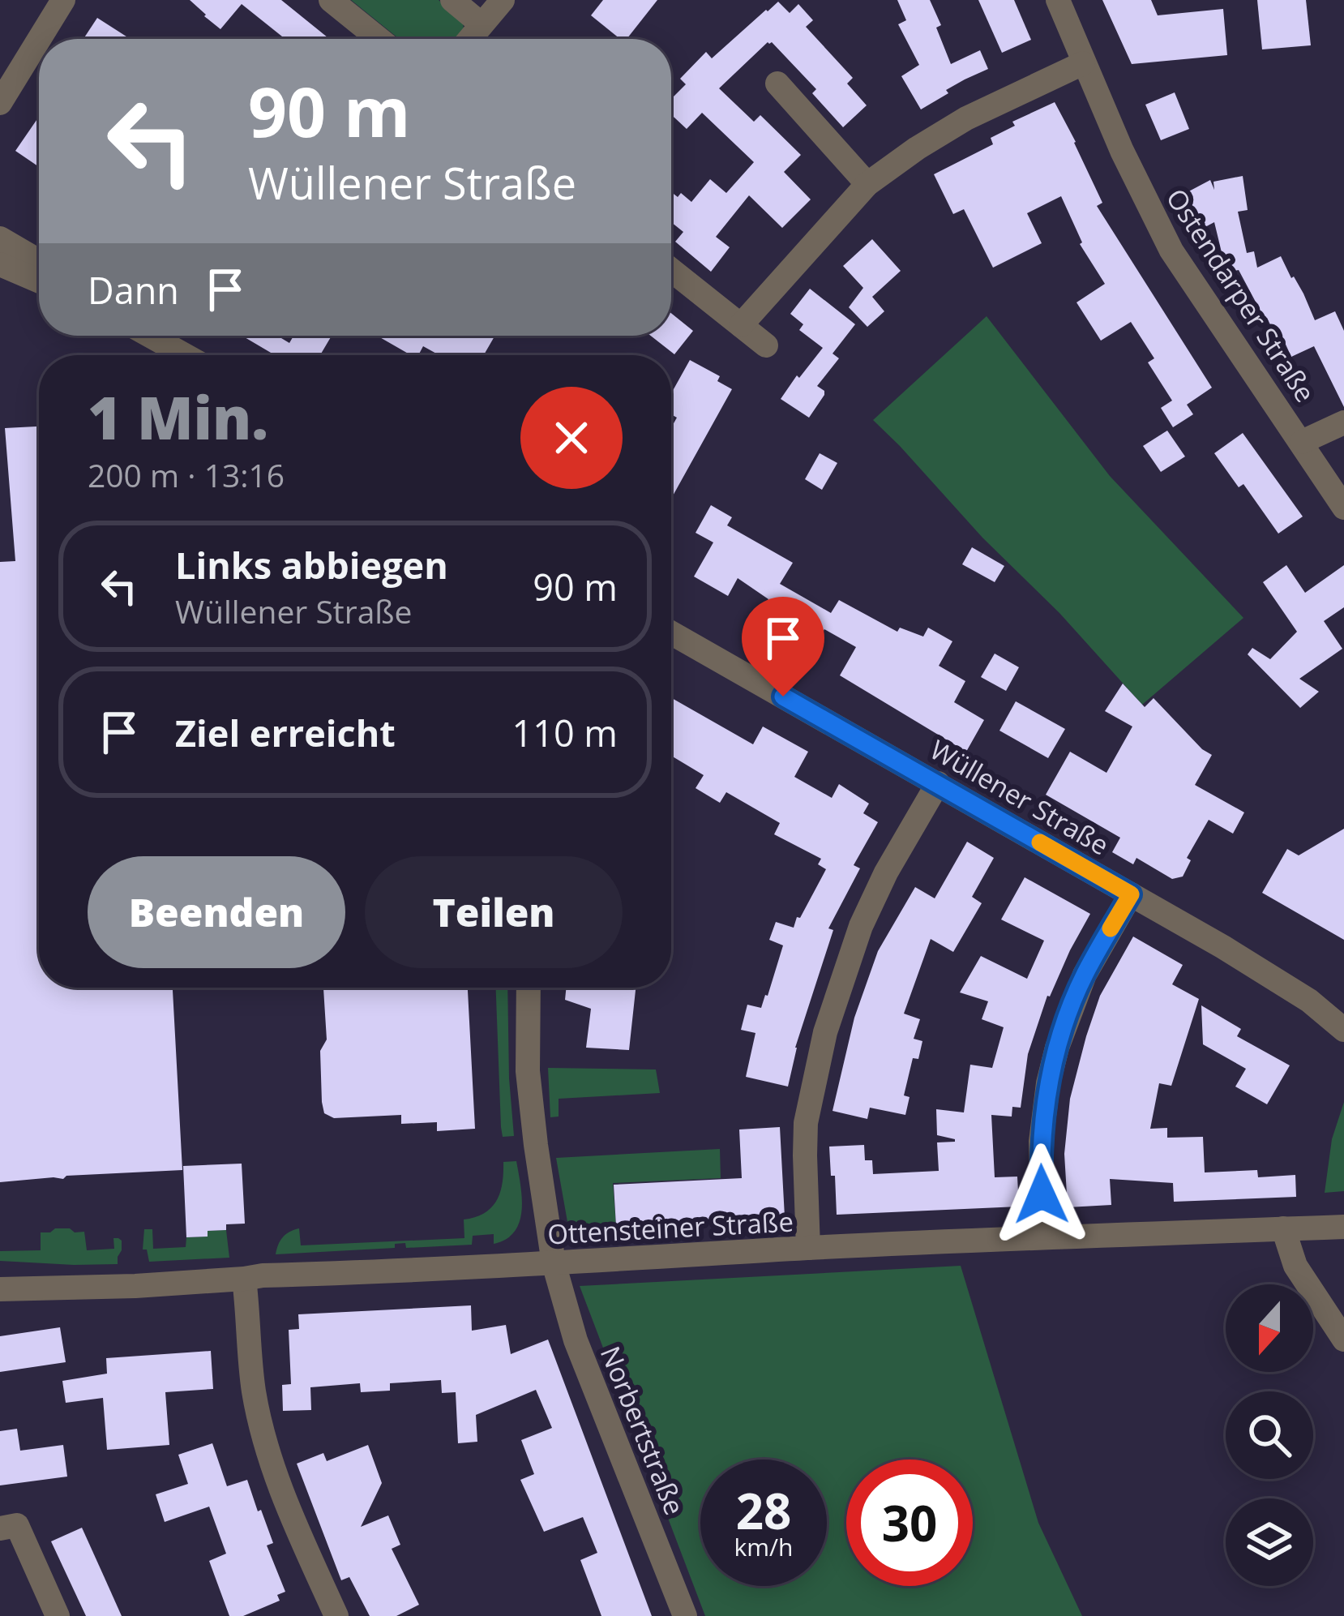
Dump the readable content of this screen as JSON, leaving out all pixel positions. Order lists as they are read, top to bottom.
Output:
{
  "streets": {
    "street": [
      "Ostendarper Straße",
      "Wüllener Straße",
      "Ottensteiner Straße",
      "Norbertstraße"
    ]
  },
  "crossings": [
    ["Ottensteiner Straße", "Norbertstraße"]
  ],
  "north": "bottom",
  "page": {
    "turn": ["90 m", "Wüllener Straße"],
    "then": "Dann",
    "heading": ["1 Min.", "200 m · 13:16"],
    "list": [
      {
        "name": "Links abbiegen",
        "note": "Wüllener Straße",
        "value": "90 m"
      },
      {
        "name": "Ziel erreicht",
        "value": "110 m"
      }
    ],
    "buttons": ["Beenden", "Teilen"],
    "speed": "28 km/h",
    "limit": "30"
  }
}
